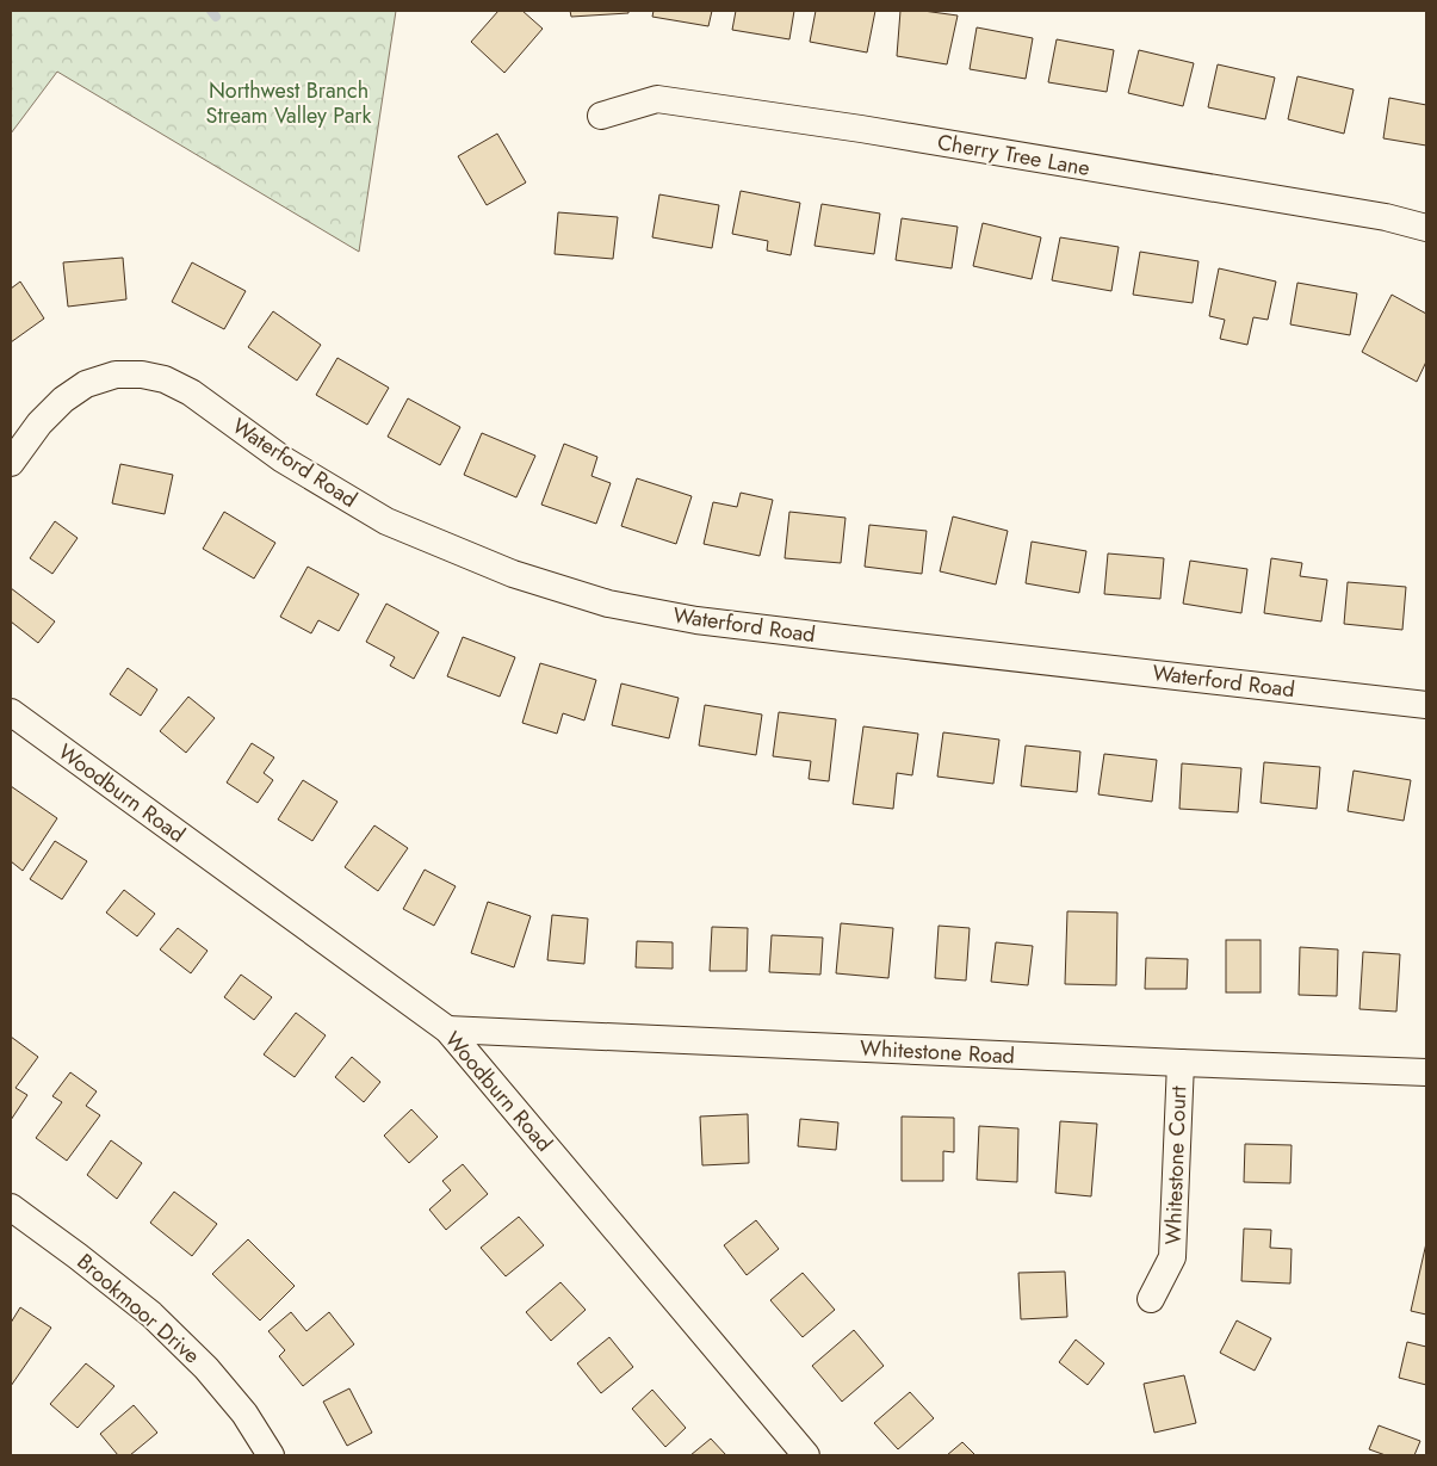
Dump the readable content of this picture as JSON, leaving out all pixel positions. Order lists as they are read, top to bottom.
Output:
{
  "streets": {
    "street": [
      "Cherry Tree Lane",
      "Waterford Road",
      "Woodburn Road",
      "Whitestone Road",
      "Whitestone Court",
      "Brookmoor Drive"
    ]
  },
  "crossings": [
    ["Woodburn Road", "Whitestone Road"],
    ["Whitestone Road", "Whitestone Court"]
  ],
  "parks": ["Northwest Branch Stream Valley Park"]
}
